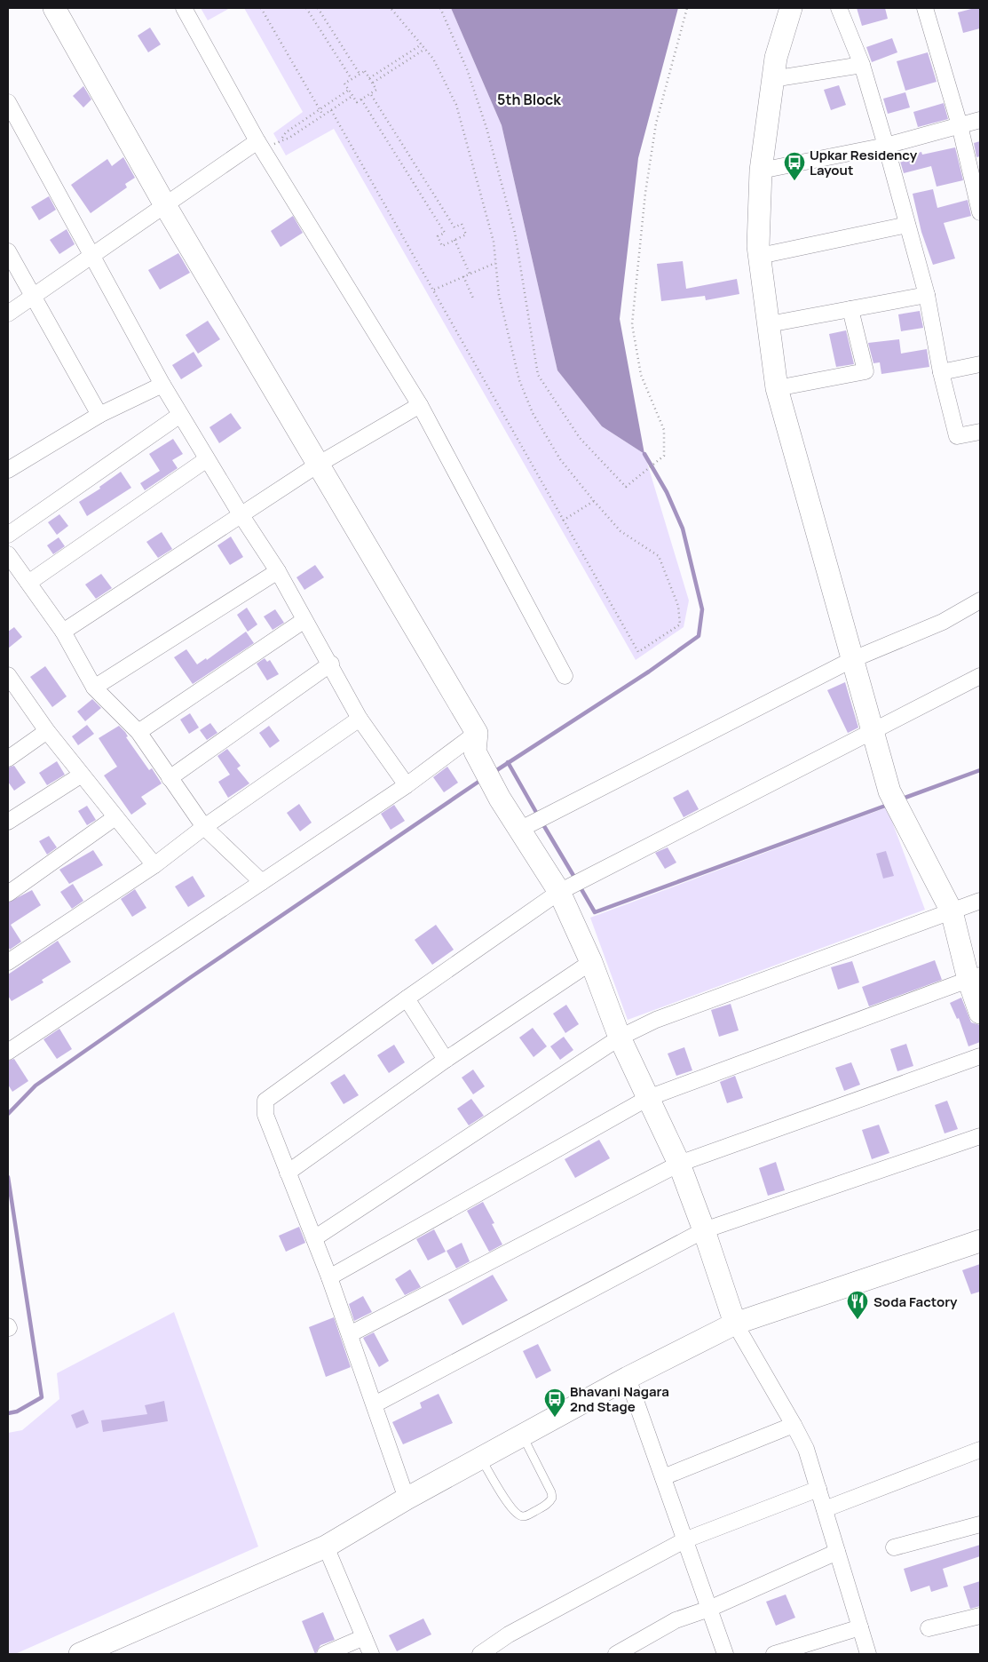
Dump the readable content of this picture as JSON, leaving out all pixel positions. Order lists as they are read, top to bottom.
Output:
{
  "districts": ["5th Block"],
  "places": {
    "bus stop": ["Upkar Residency Layout", "Bhavani Nagara 2nd Stage"],
    "restaurant": ["Soda Factory"]
  }
}
